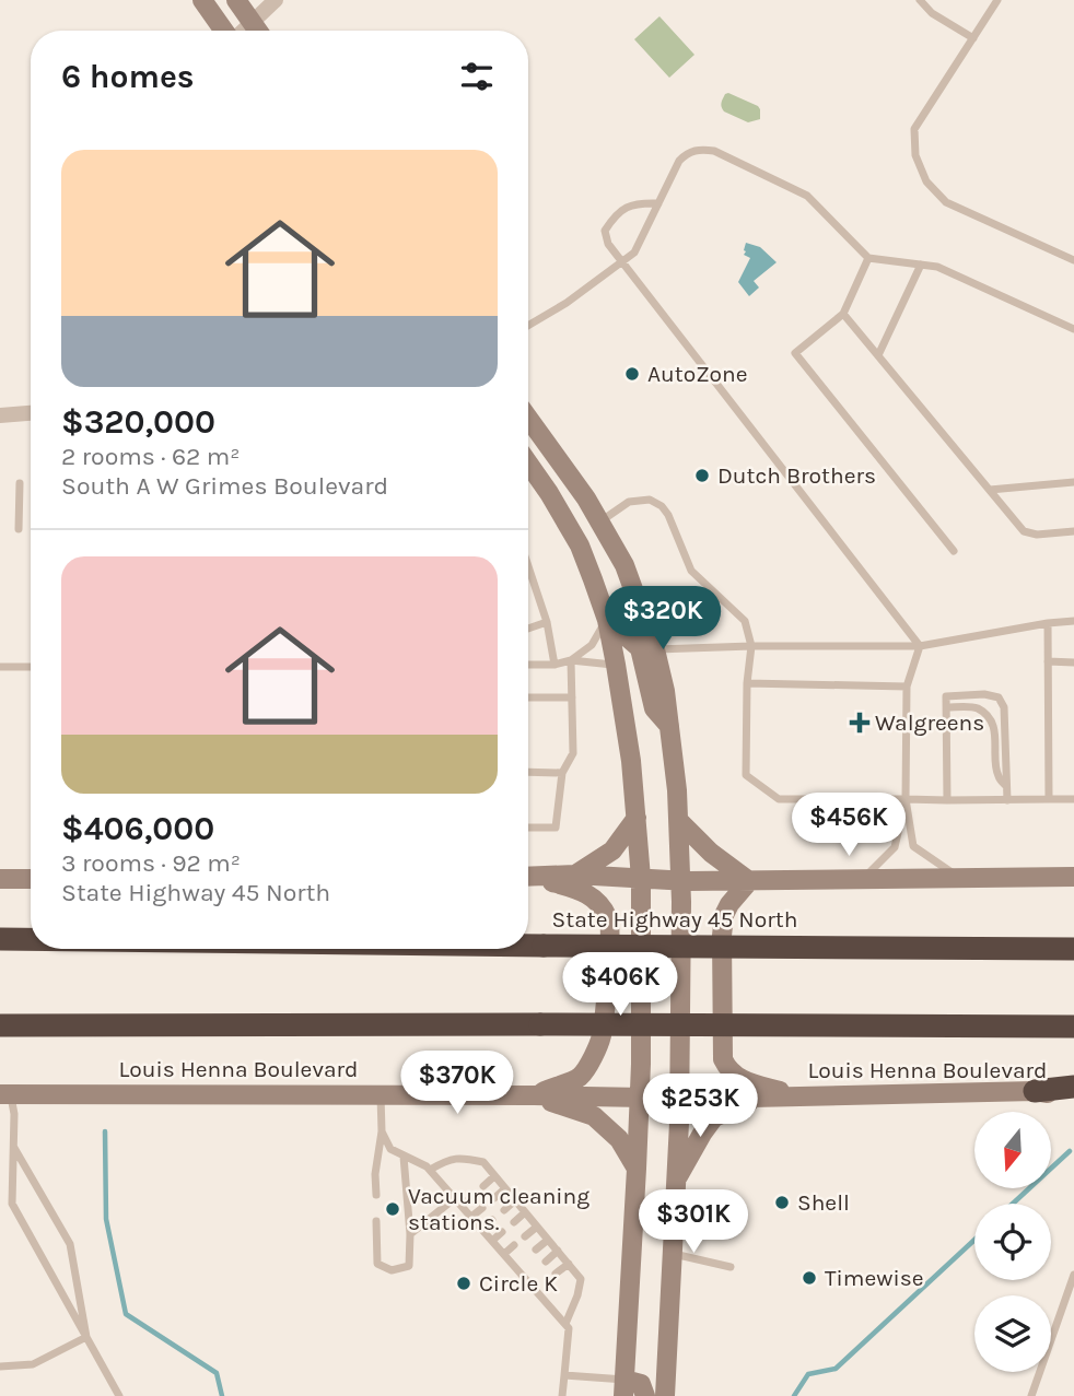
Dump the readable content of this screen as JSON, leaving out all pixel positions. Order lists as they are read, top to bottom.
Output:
{
  "streets": {
    "highway": ["State Highway 45 North"],
    "main road": ["Louis Henna Boulevard"]
  },
  "places": {
    "other": [
      "AutoZone",
      "Dutch Brothers",
      "Shell",
      "Vacuum cleaning stations.",
      "Timewise",
      "Circle K"
    ],
    "health": ["Walgreens"]
  },
  "north": "bottom",
  "page": {
    "heading": "6 homes",
    "list": [
      {
        "name": "$320,000",
        "note": "2 rooms · 62 m² · South A W Grimes Boulevard"
      },
      {
        "name": "$406,000",
        "note": "3 rooms · 92 m² · State Highway 45 North"
      }
    ],
    "price": [
      "$320K",
      "$456K",
      "$406K",
      "$370K",
      "$253K",
      "$301K"
    ]
  }
}
